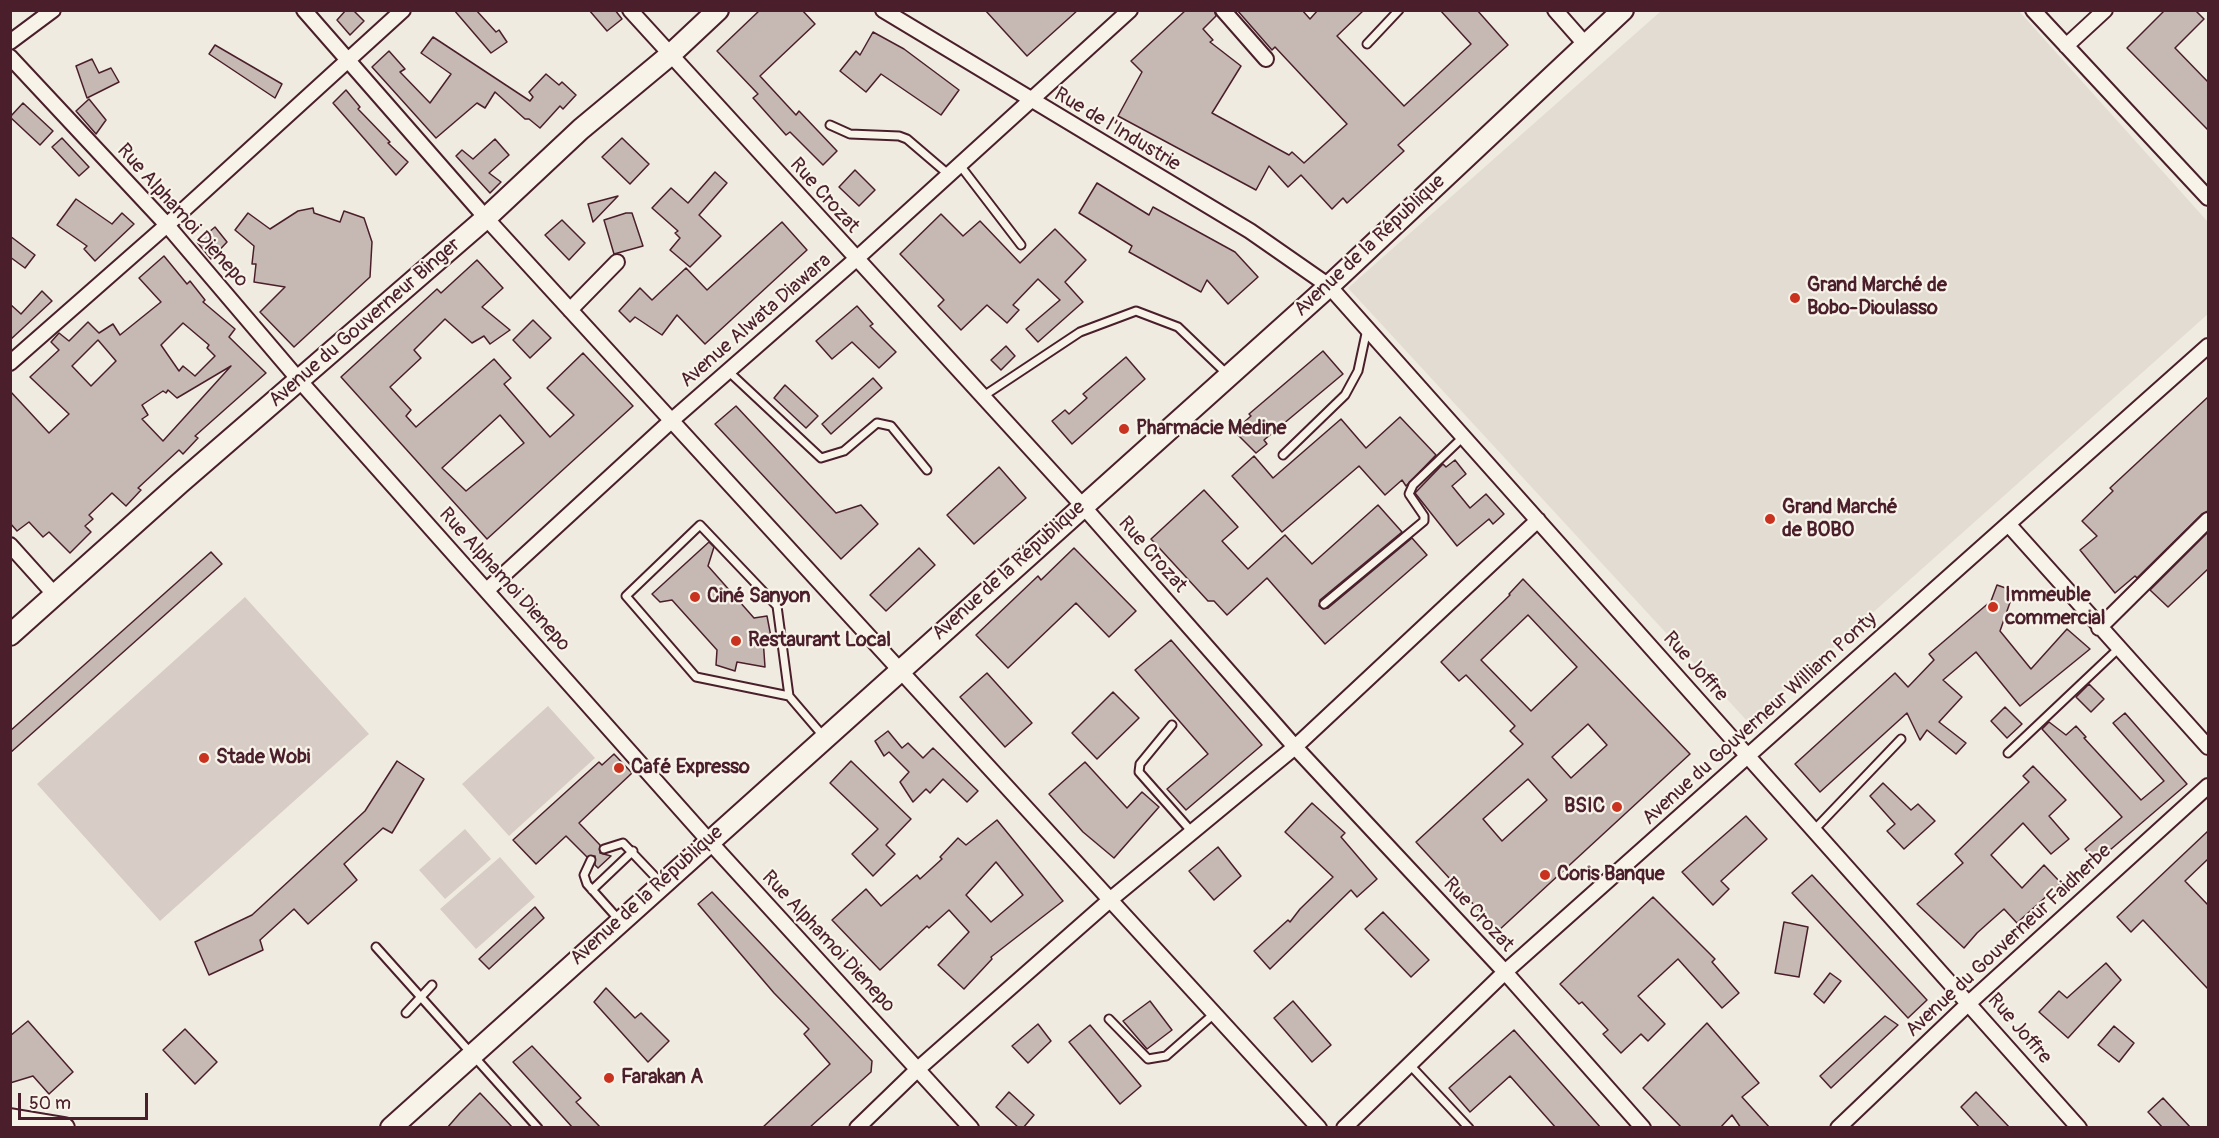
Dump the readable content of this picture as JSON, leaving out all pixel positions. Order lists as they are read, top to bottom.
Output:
{
  "streets": {
    "street": [
      "Rue de l'Industrie",
      "Rue Crozat",
      "Rue Alphamoi Dienepo",
      "Avenue de la République",
      "Avenue Alwata Diawara",
      "Avenue du Gouverneur Binger",
      "Rue Joffre",
      "Avenue du Gouverneur William Ponty",
      "Avenue du Gouverneur Faidherbe"
    ]
  },
  "crossings": [
    ["Rue de l'Industrie", "Avenue de la République"],
    ["Rue de l'Industrie", "Avenue Alwata Diawara"],
    ["Rue de l'Industrie", "Rue Joffre"],
    ["Rue Crozat", "Avenue de la République"],
    ["Rue Crozat", "Avenue Alwata Diawara"],
    ["Rue Crozat", "Avenue du Gouverneur Binger"],
    ["Rue Crozat", "Avenue du Gouverneur William Ponty"],
    ["Rue Alphamoi Dienepo", "Avenue de la République"],
    ["Rue Alphamoi Dienepo", "Avenue Alwata Diawara"],
    ["Rue Alphamoi Dienepo", "Avenue du Gouverneur Binger"],
    ["Avenue de la République", "Rue Joffre"],
    ["Rue Joffre", "Avenue du Gouverneur William Ponty"],
    ["Rue Joffre", "Avenue du Gouverneur Faidherbe"]
  ],
  "places": [
    "Grand Marché de Bobo-Dioulasso",
    "Pharmacie Medine",
    "Grand Marché de BOBO",
    "Ciné Sanyon",
    "Immeuble commercial",
    "Restaurant Local",
    "Stade Wobi",
    "Café Expresso",
    "BSIC",
    "Coris Banque",
    "Farakan A"
  ],
  "scale_bar": "50 m"
}
